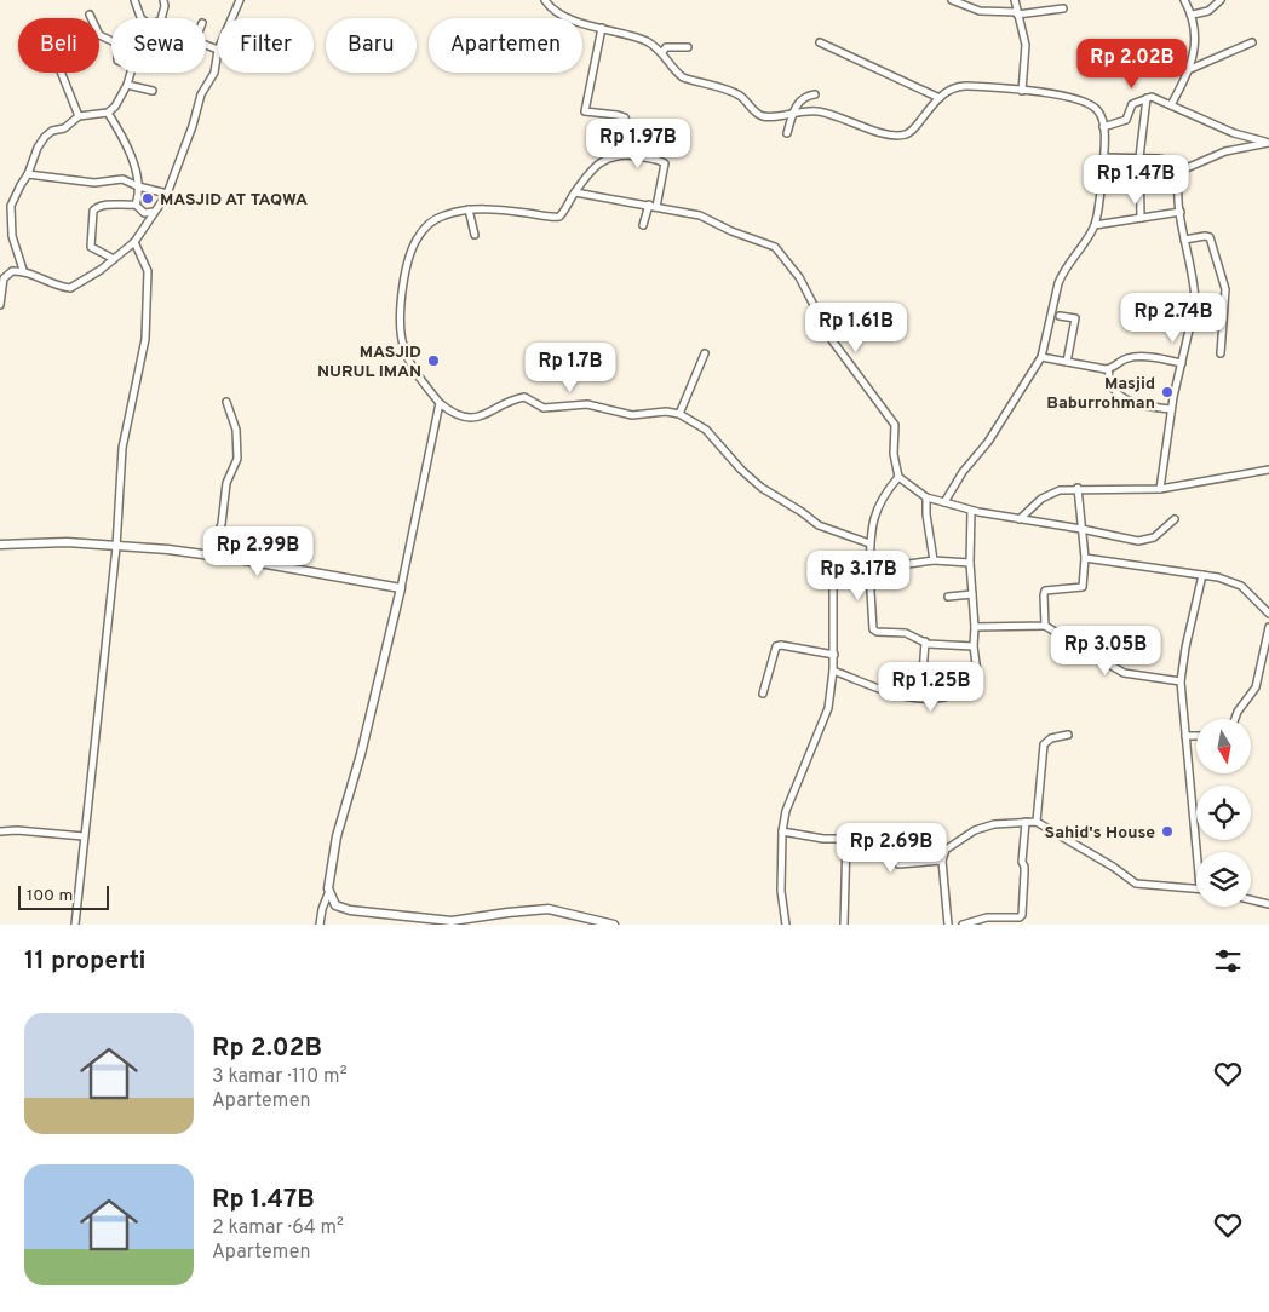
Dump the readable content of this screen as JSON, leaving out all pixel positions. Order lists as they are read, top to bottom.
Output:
{
  "places": [
    "MASJID AT TAQWA",
    "MASJID NURUL IMAN",
    "Masjid Baburrohman",
    "Sahid's House"
  ],
  "scale_bar": "100 m",
  "north": "bottom",
  "page": {
    "chip": [
      "Beli",
      "Sewa",
      "Filter",
      "Baru",
      "Apartemen"
    ],
    "price": [
      "Rp 2.02B",
      "Rp 1.97B",
      "Rp 1.47B",
      "Rp 2.74B",
      "Rp 1.61B",
      "Rp 1.7B",
      "Rp 2.99B",
      "Rp 3.17B",
      "Rp 3.05B",
      "Rp 1.25B",
      "Rp 2.69B"
    ],
    "scale": "100 m",
    "heading": "11 properti",
    "list": [
      {
        "name": "Rp 2.02B",
        "note": "3 kamar · 110 m² · Apartemen"
      },
      {
        "name": "Rp 1.47B",
        "note": "2 kamar · 64 m² · Apartemen"
      }
    ]
  }
}
